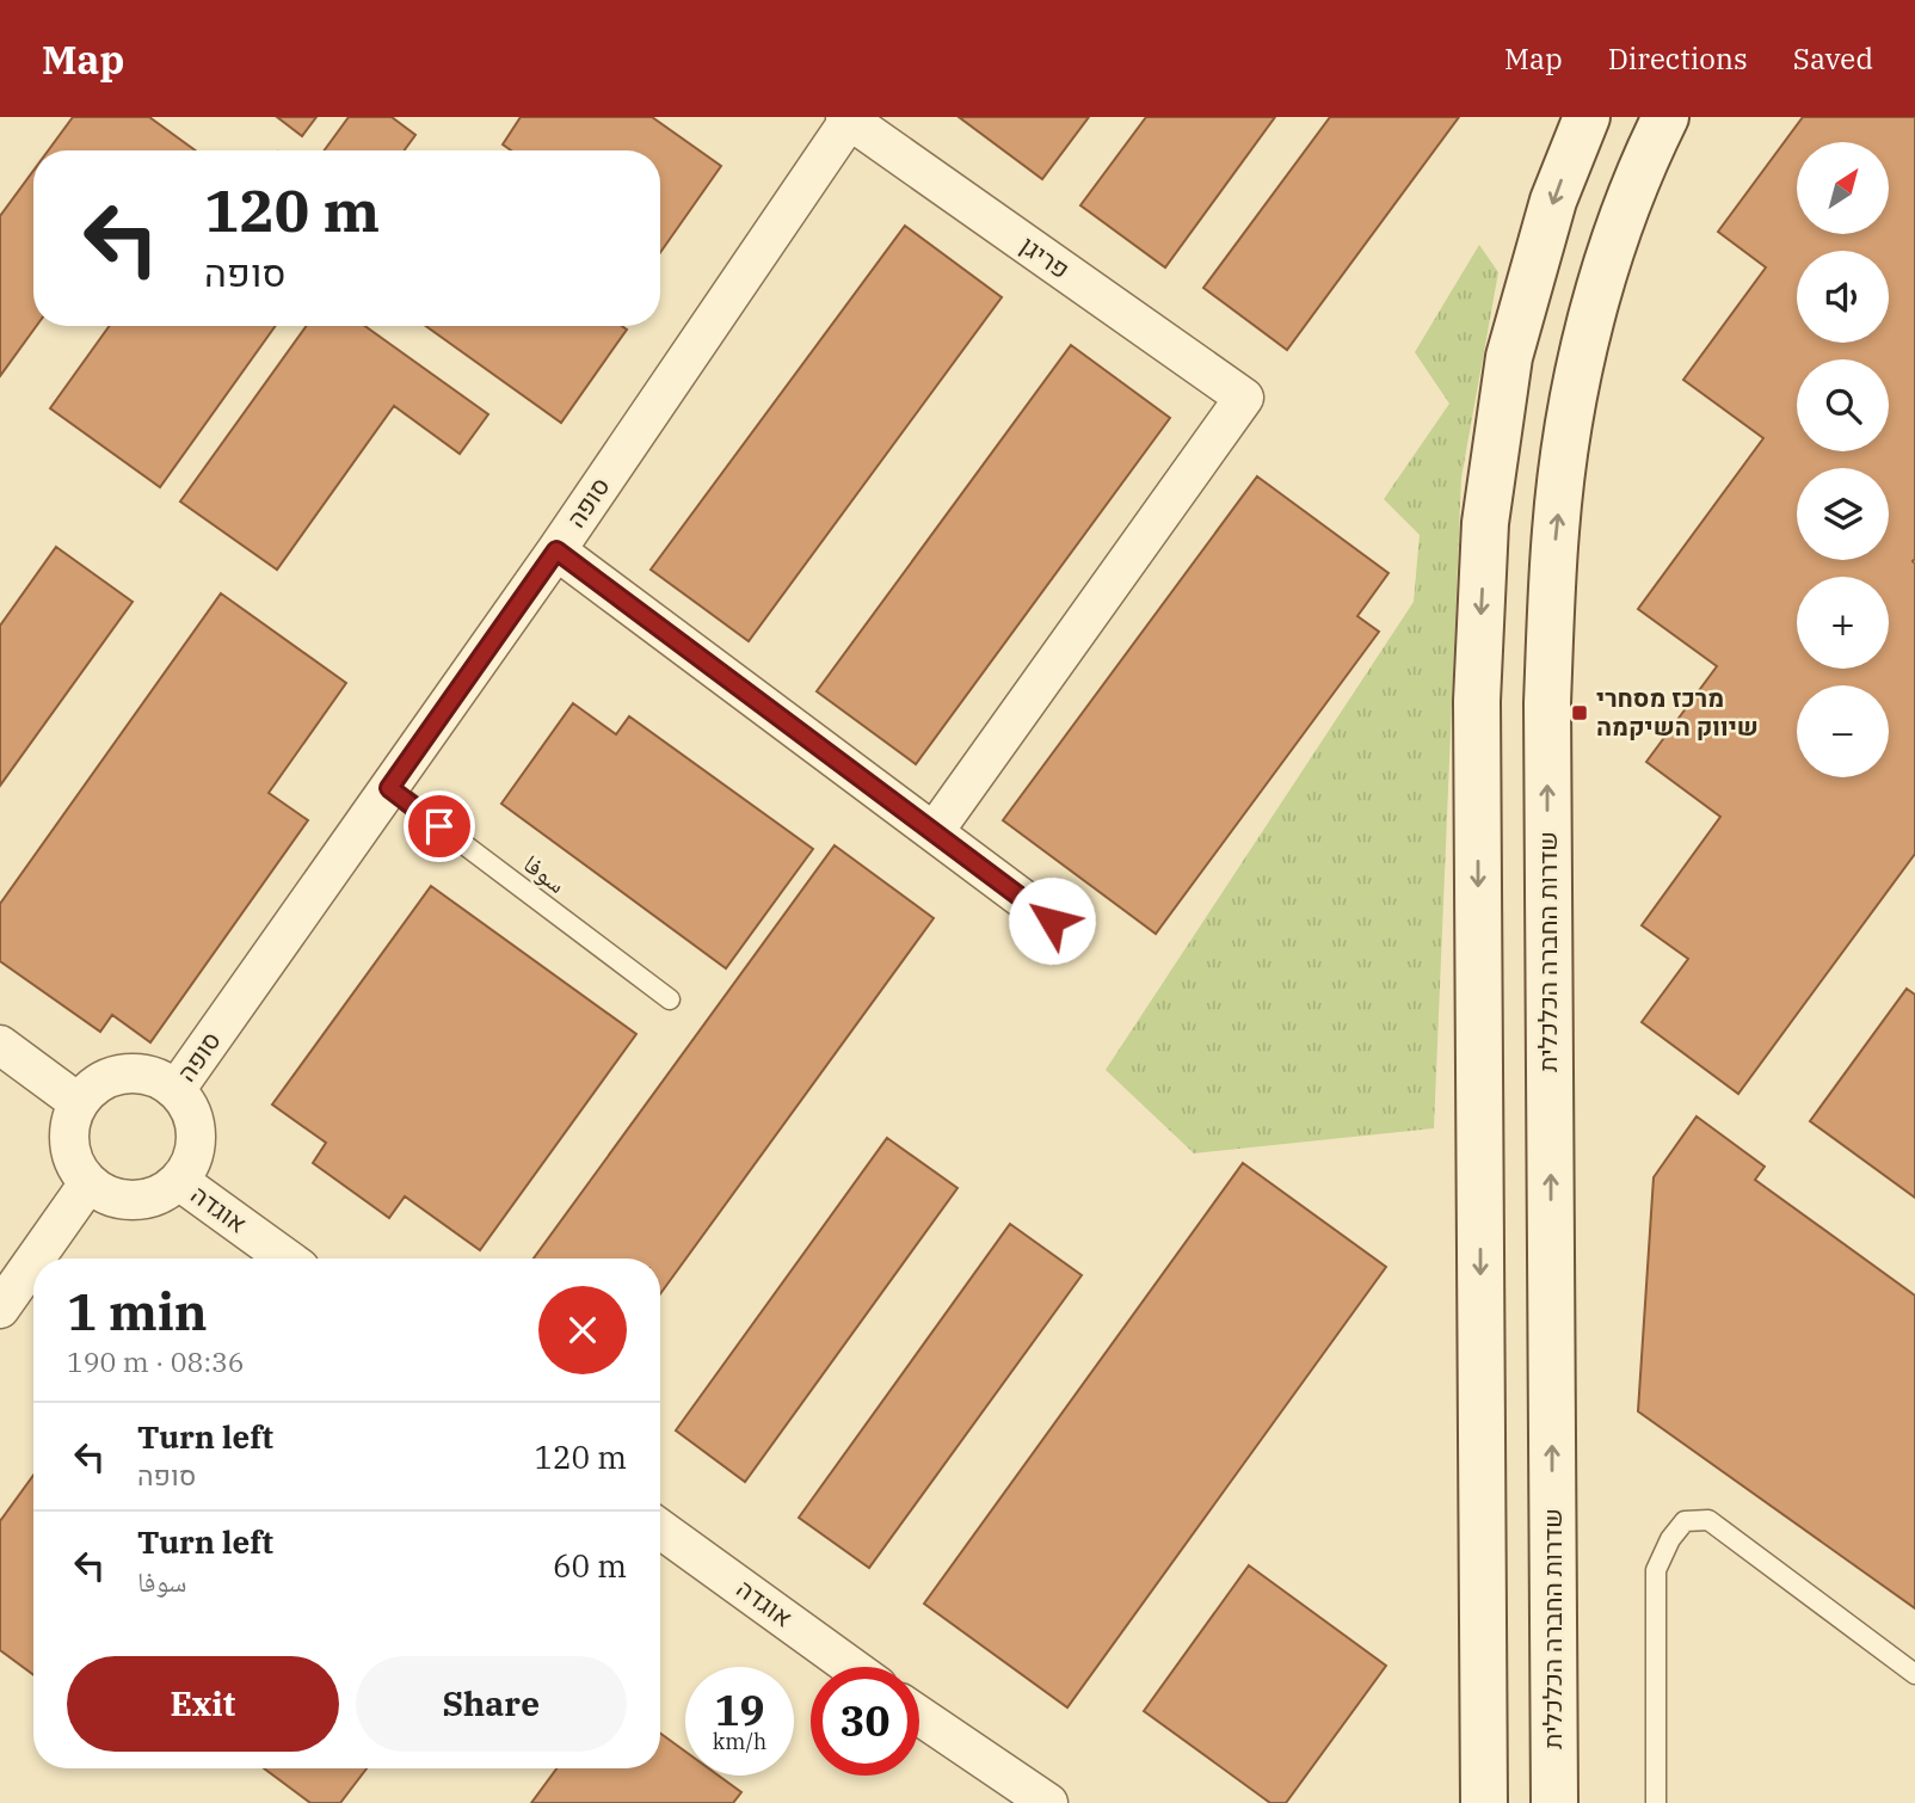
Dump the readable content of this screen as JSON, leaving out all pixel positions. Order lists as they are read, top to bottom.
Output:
{
  "streets": {
    "main road": ["שדרות החברה הכלכלית"],
    "street": ["פריגן", "סופה", "אוגדה"],
    "lane": ["سوفا"]
  },
  "crossings": [
    ["פריגן", "סופה"],
    ["סופה", "سوفا"],
    ["סופה", "אוגדה"]
  ],
  "places": {
    "transit": ["מרכז מסחרי שיווק השיקמה"]
  },
  "north": "top right",
  "page": {
    "header": "Map",
    "nav": ["Map", "Directions", "Saved"],
    "map_buttons": ["+", "−"],
    "turn": ["120 m", "סופה"],
    "heading": ["1 min", "190 m · 08:36"],
    "list": [
      {
        "name": "Turn left",
        "note": "סופה",
        "value": "120 m"
      },
      {
        "name": "Turn left",
        "note": "سوفا",
        "value": "60 m"
      }
    ],
    "buttons": ["Exit", "Share"],
    "speed": "19 km/h",
    "limit": "30"
  }
}
